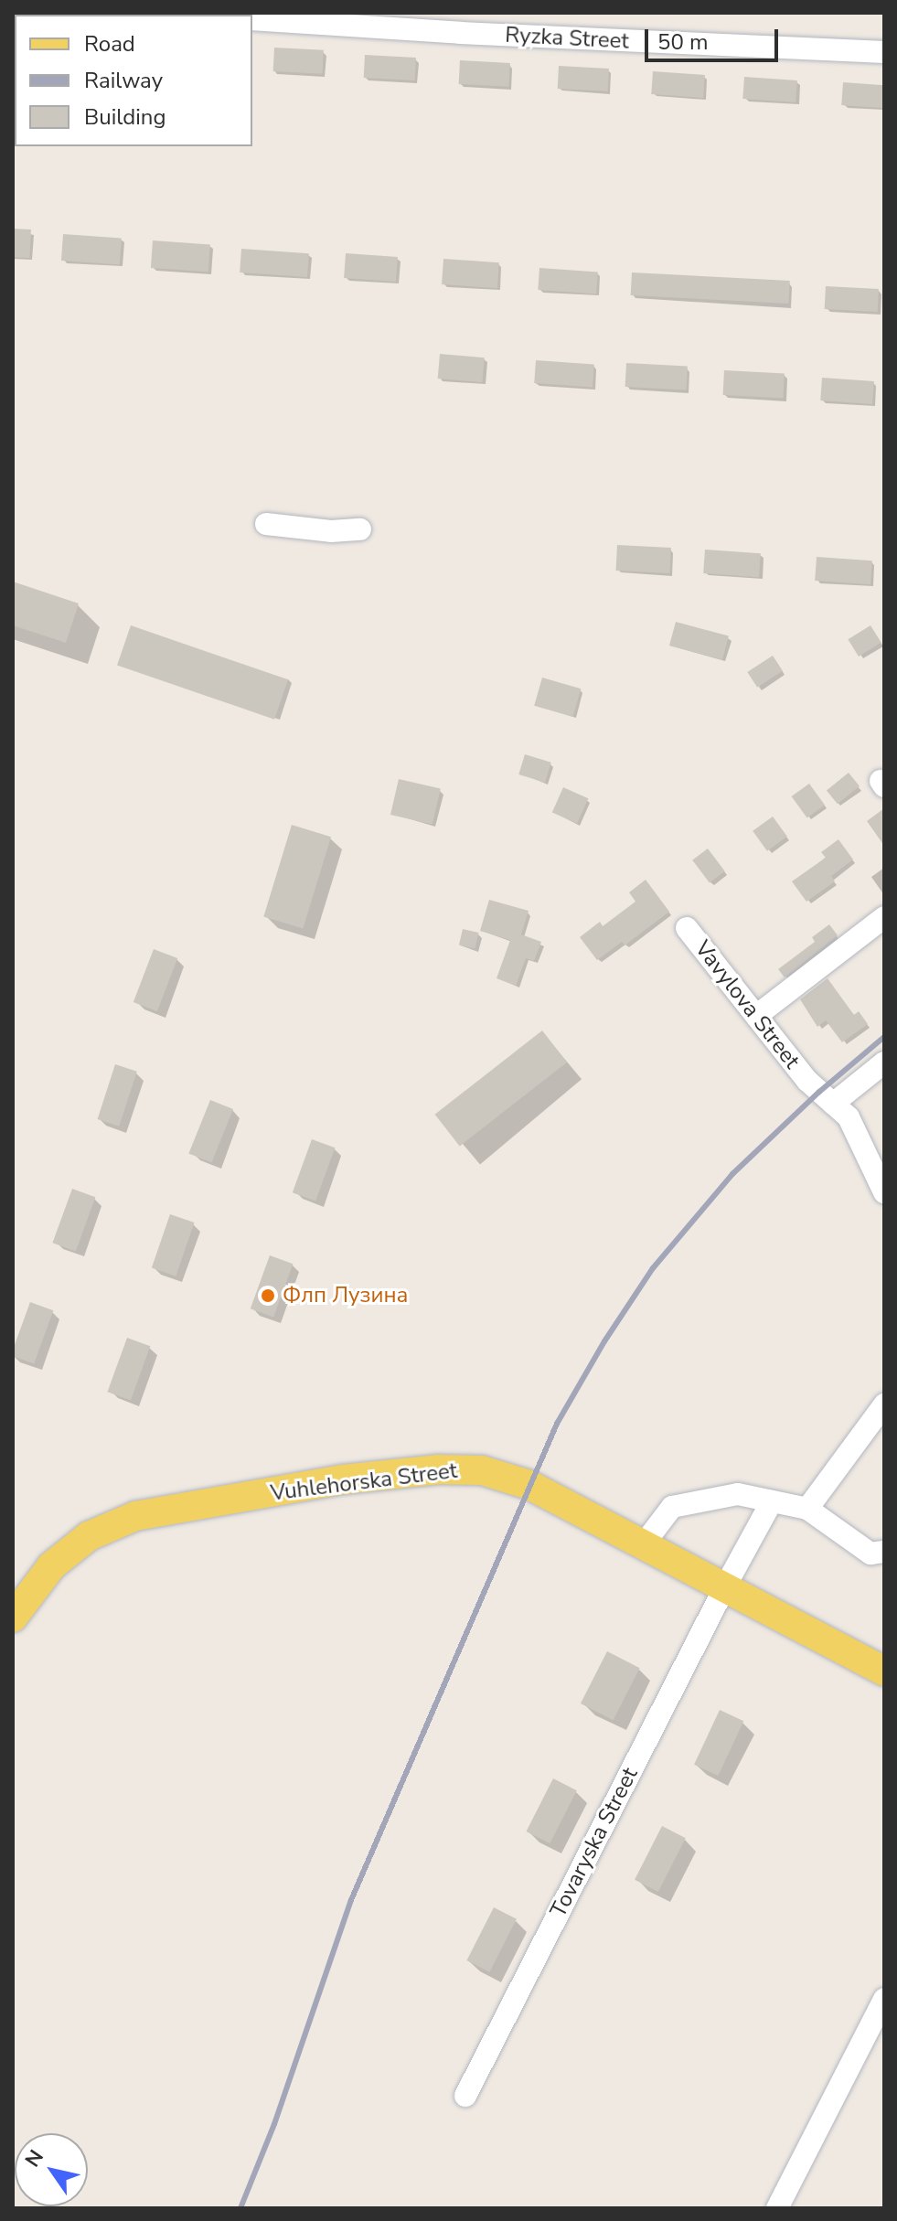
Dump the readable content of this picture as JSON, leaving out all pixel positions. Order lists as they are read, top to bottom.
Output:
{
  "streets": {
    "main road": ["Vuhlehorska Street"],
    "street": ["Ryzka Street", "Vavylova Street", "Tovaryska Street"]
  },
  "crossings": [
    ["Vuhlehorska Street", "Tovaryska Street"]
  ],
  "places": ["Флп Лузина"],
  "legend": ["Road", "Railway", "Building"],
  "scale_bar": "50 m",
  "north": "top left"
}
